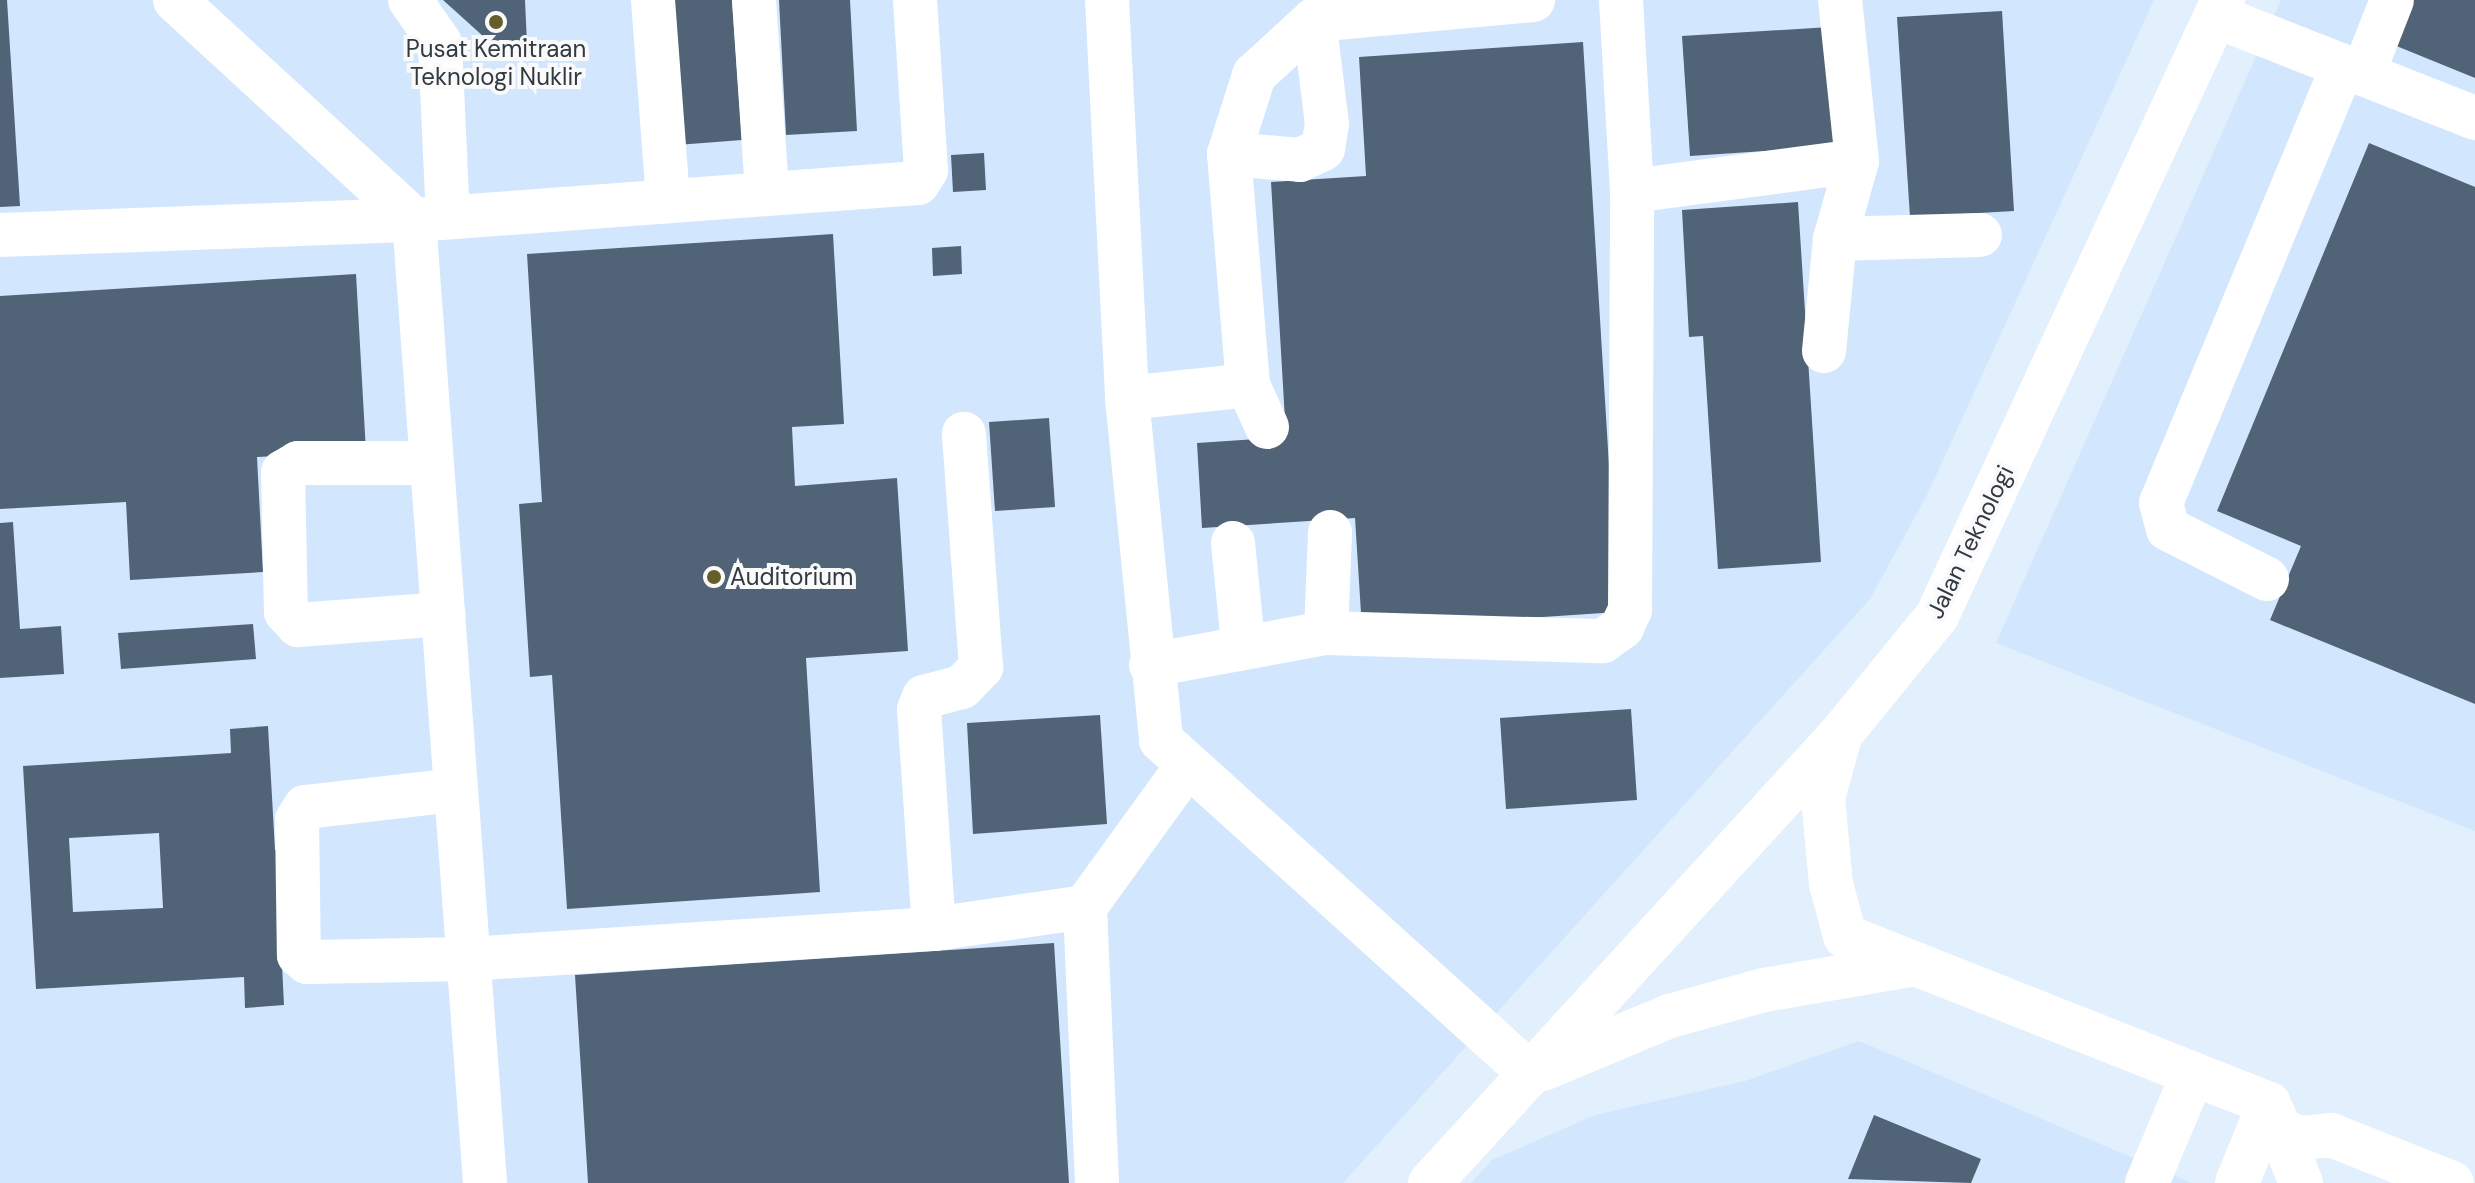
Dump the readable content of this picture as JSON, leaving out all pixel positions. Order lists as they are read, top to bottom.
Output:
{
  "streets": {
    "lane": ["Jalan Teknologi"]
  },
  "places": ["Pusat Kemitraan Teknologi Nuklir", "Auditorium"]
}
